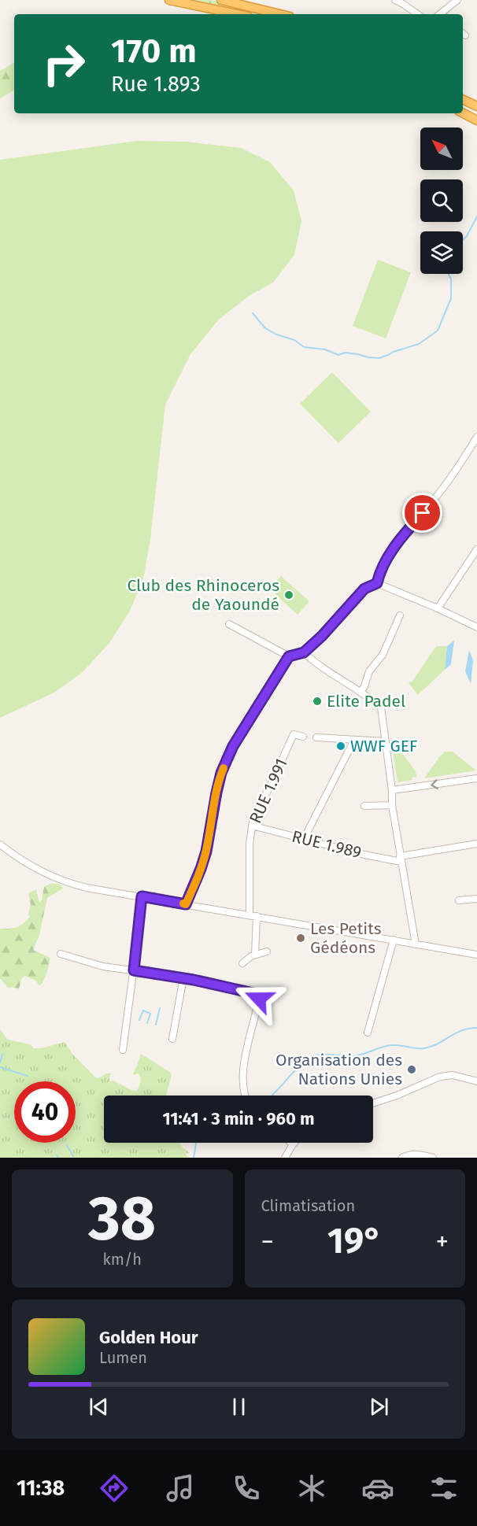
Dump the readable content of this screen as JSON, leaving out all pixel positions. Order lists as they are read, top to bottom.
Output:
{
  "streets": {
    "street": ["RUE 1.991", "RUE 1.989"]
  },
  "crossings": [
    ["RUE 1.991", "RUE 1.989"]
  ],
  "places": [
    "Club des Rhinoceros de Yaoundé",
    "Elite Padel",
    "WWF GEF",
    "Les Petits Gédéons",
    "Organisation des Nations Unies"
  ],
  "north": "top left",
  "page": {
    "turn": ["170 m", "Rue 1.893"],
    "limit": "40",
    "trip": "11:41 · 3 min · 960 m",
    "tile": [
      ["38", "km/h"],
      "Climatisation"
    ],
    "heat": ["−", "19°", "+"],
    "song": ["Golden Hour", "Lumen"],
    "tabs": "11:38"
  }
}
